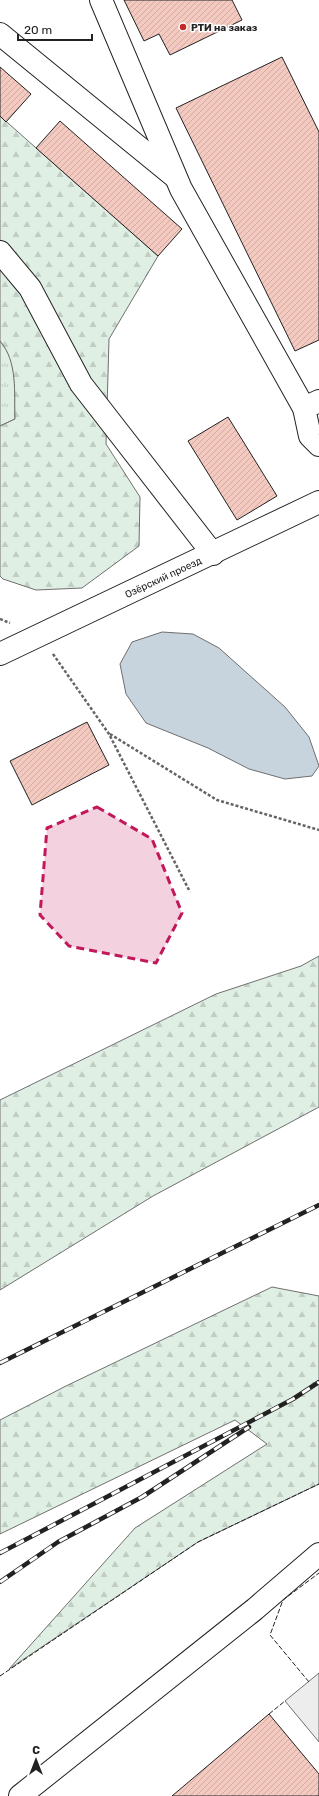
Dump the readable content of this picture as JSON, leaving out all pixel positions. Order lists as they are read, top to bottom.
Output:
{
  "streets": {
    "street": ["Озёрский проезд"]
  },
  "places": ["РТИ на заказ"],
  "scale_bar": "20 m",
  "north": "top"
}
